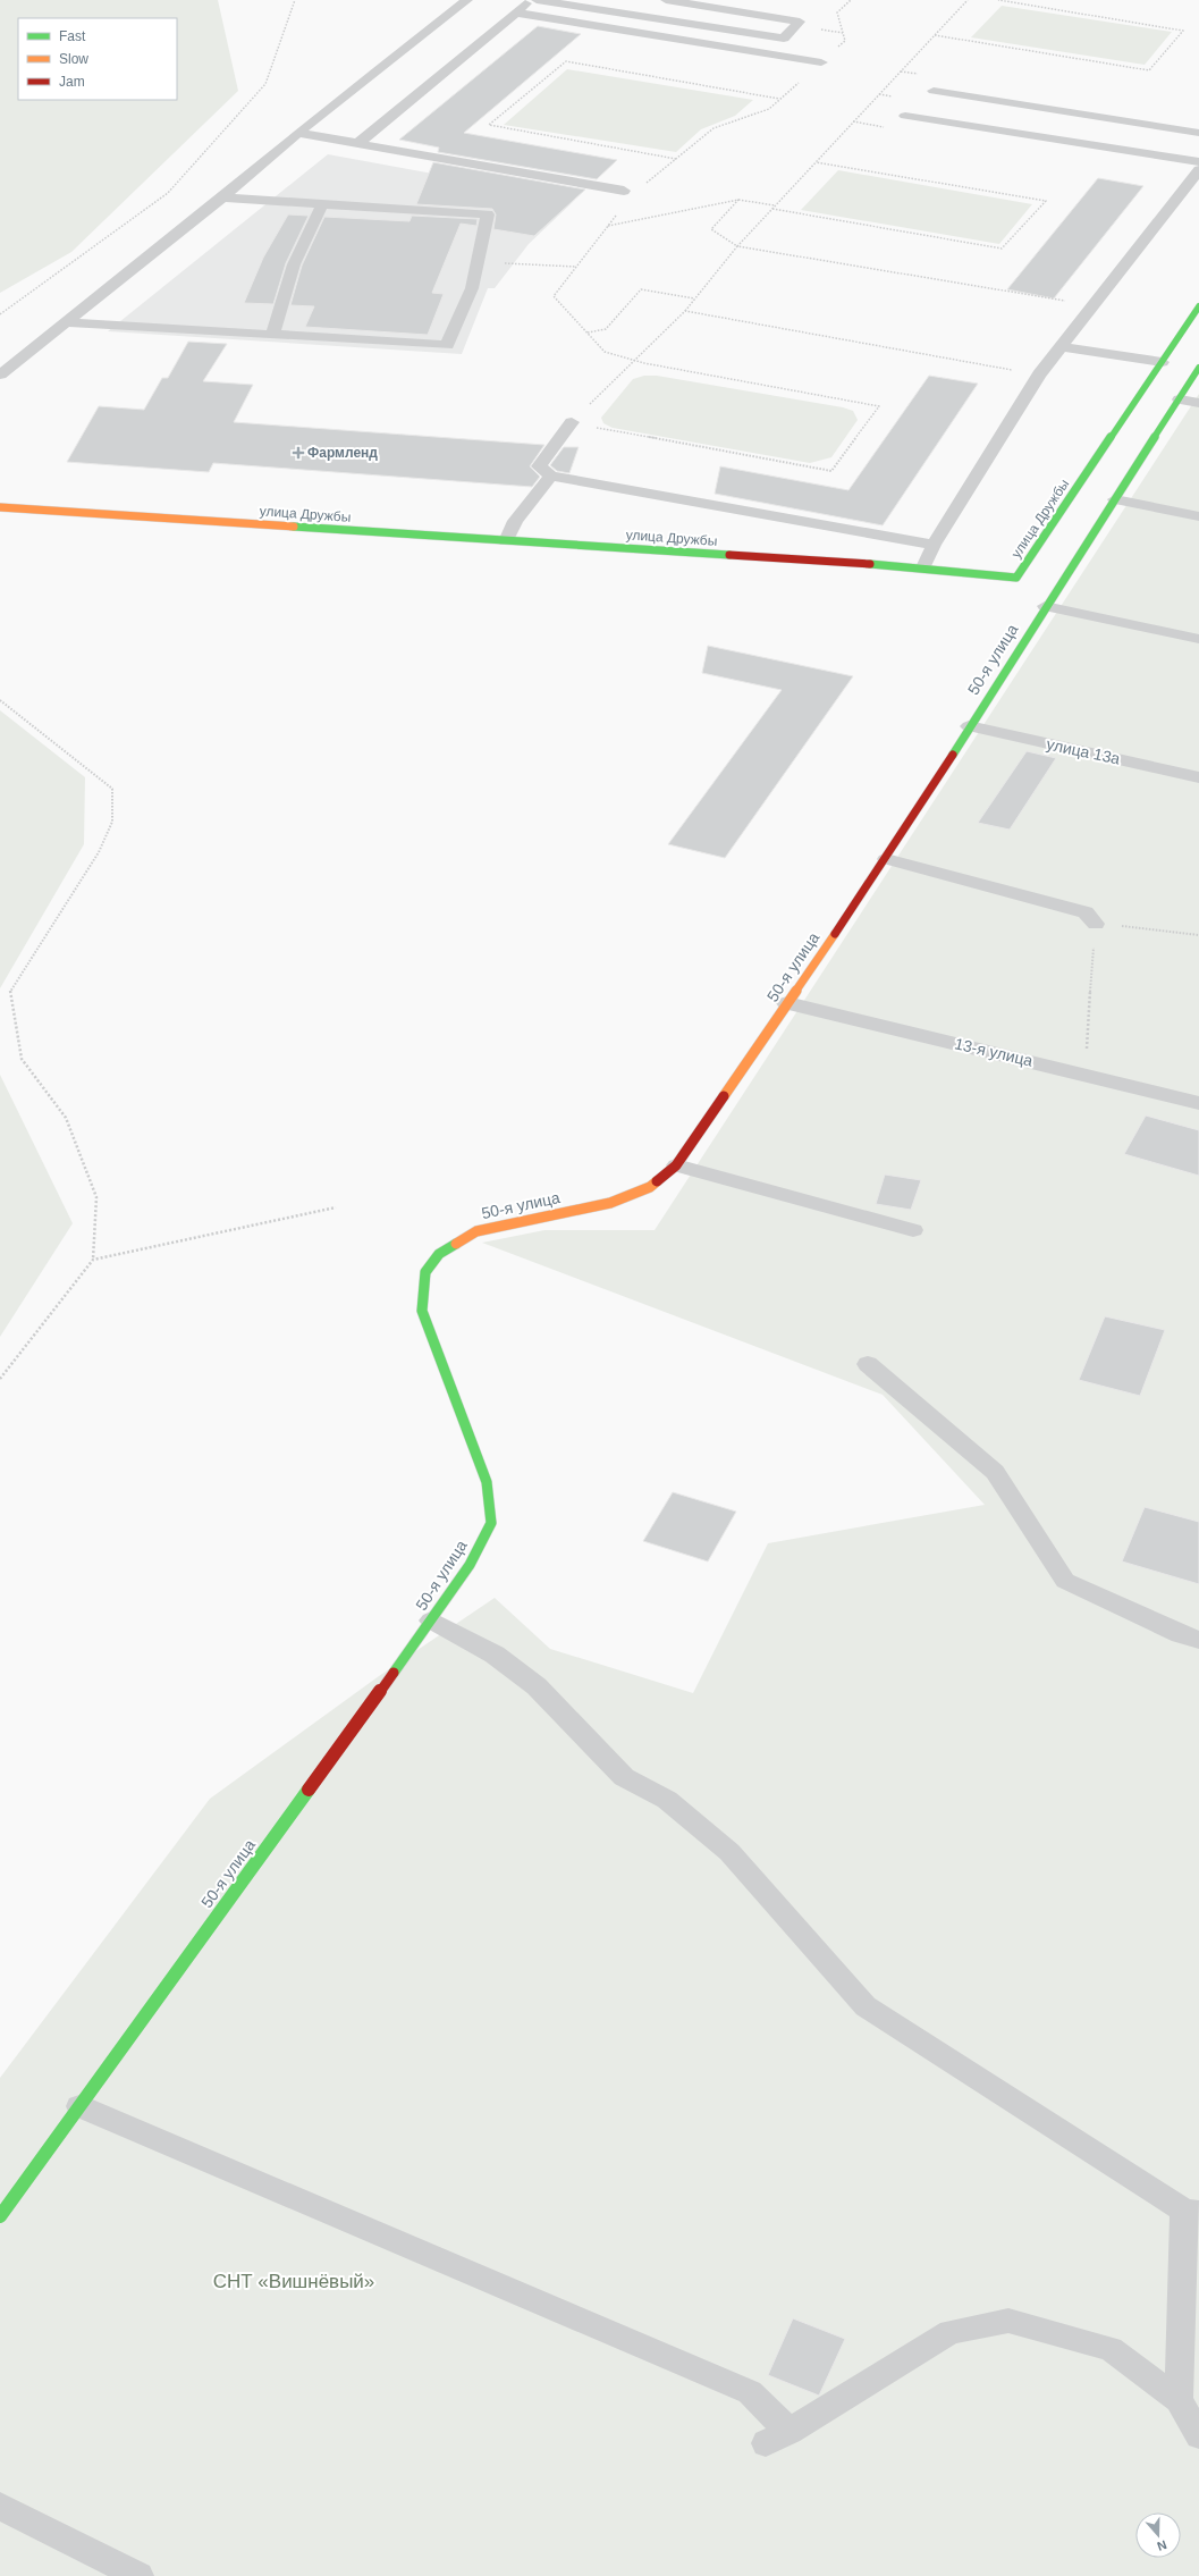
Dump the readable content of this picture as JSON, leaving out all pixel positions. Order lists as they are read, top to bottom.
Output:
{
  "streets": {
    "street": ["улица Дружбы", "50-я улица", "13-я улица"],
    "lane": ["улица 13а"]
  },
  "crossings": [
    ["50-я улица", "улица 13а"],
    ["50-я улица", "13-я улица"]
  ],
  "parks": ["СНТ «Вишнёвый»"],
  "places": {
    "health": ["Фармленд"]
  },
  "legend": ["Fast", "Slow", "Jam"],
  "north": "bottom"
}
